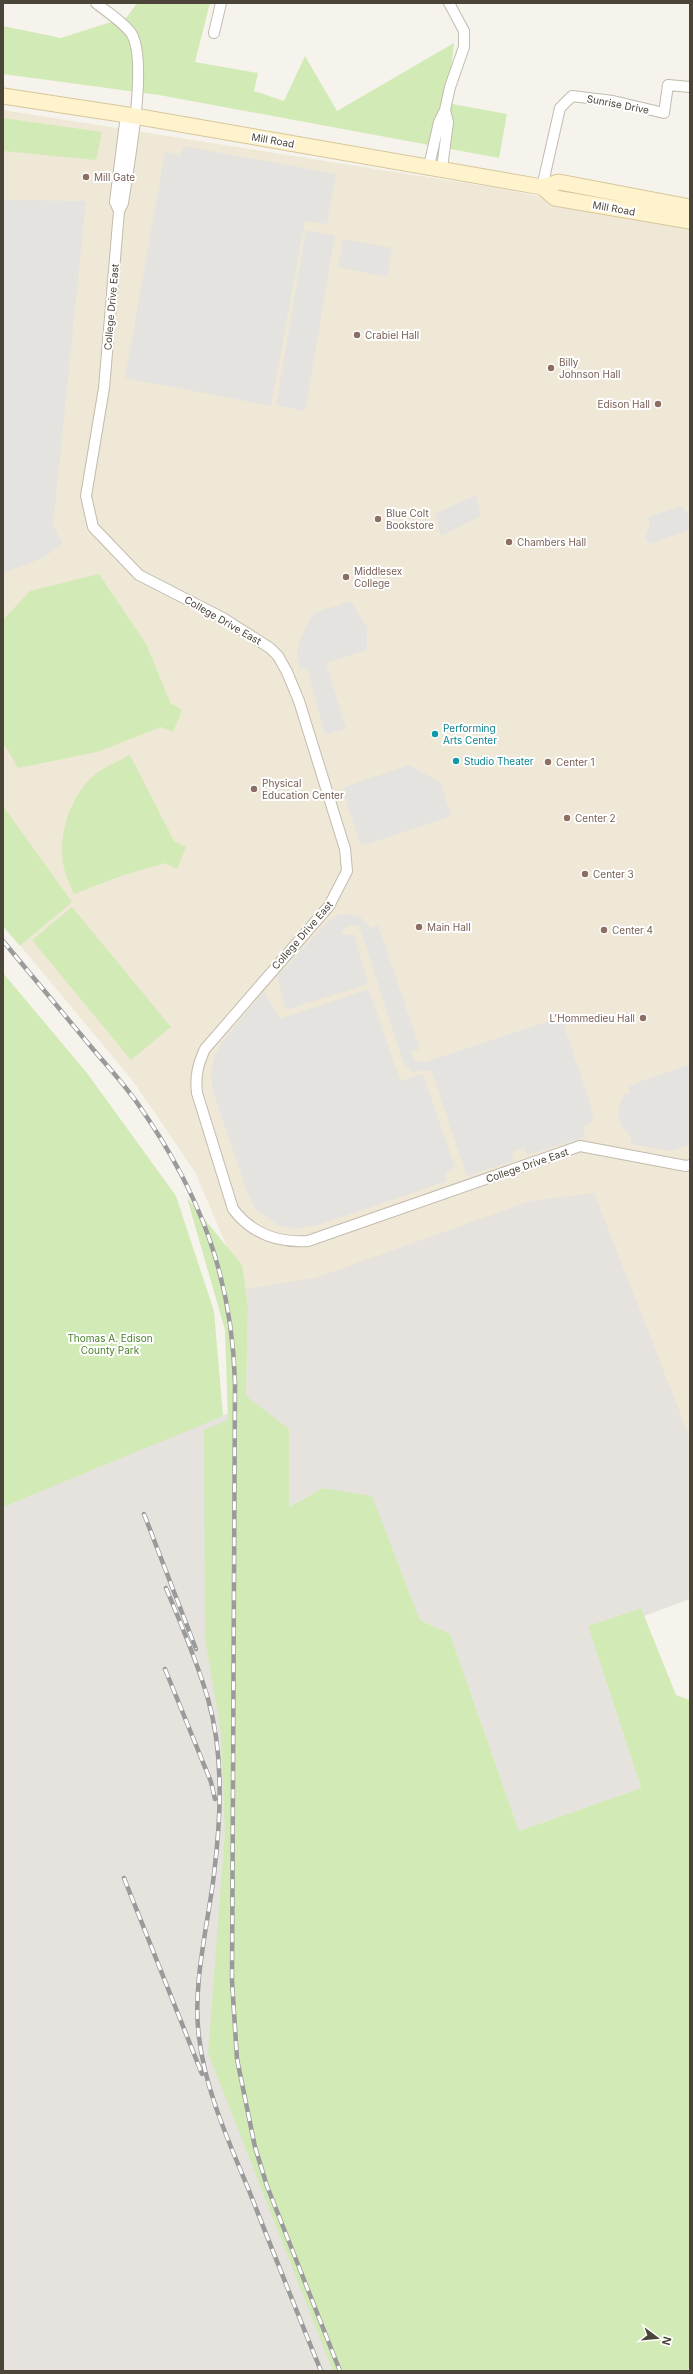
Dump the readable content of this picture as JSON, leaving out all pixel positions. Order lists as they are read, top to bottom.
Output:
{
  "streets": {
    "street": ["Sunrise Drive", "Mill Road", "College Drive East"]
  },
  "crossings": [
    ["Sunrise Drive", "Mill Road"],
    ["Mill Road", "College Drive East"]
  ],
  "parks": ["Thomas A. Edison County Park"],
  "places": [
    "Mill Gate",
    "Crabiel Hall",
    "Billy Johnson Hall",
    "Edison Hall",
    "Blue Colt Bookstore",
    "Chambers Hall",
    "Middlesex College",
    "Performing Arts Center",
    "Studio Theater",
    "Center 1",
    "Physical Education Center",
    "Center 2",
    "Center 3",
    "Main Hall",
    "Center 4",
    "L'Hommedieu Hall"
  ],
  "north": "right"
}
